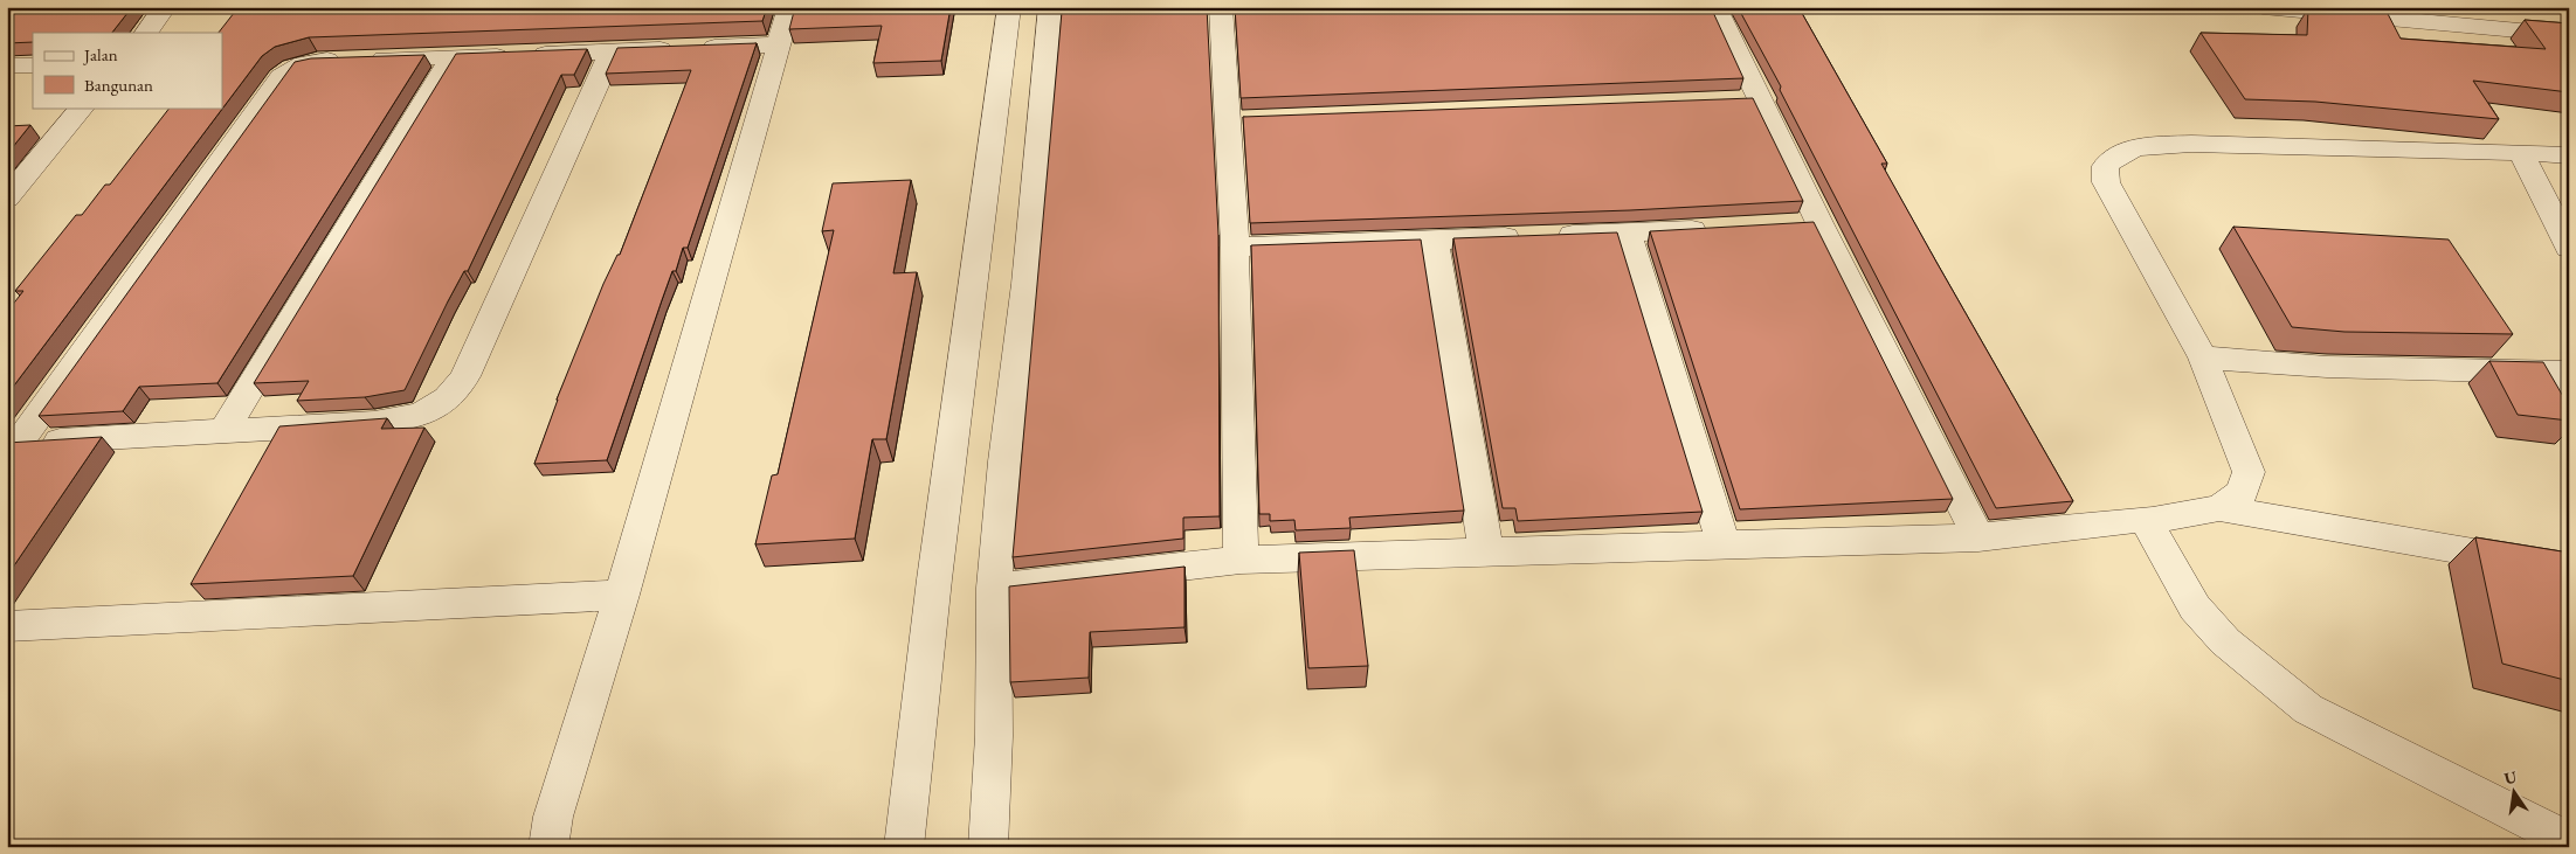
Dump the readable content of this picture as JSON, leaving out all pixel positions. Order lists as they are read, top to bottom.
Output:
{
  "legend": ["Jalan", "Bangunan"],
  "north": "top"
}
